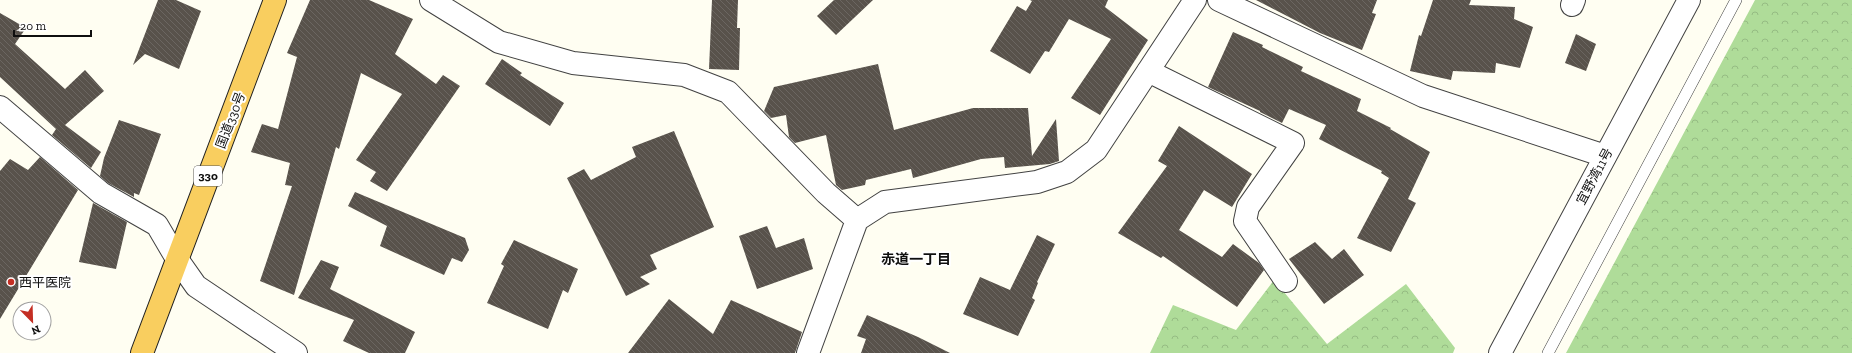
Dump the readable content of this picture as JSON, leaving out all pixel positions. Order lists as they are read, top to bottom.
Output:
{
  "streets": {
    "highway": ["国道330号", "330"],
    "street": ["宜野湾11号"]
  },
  "districts": ["赤道一丁目"],
  "places": ["西平医院"],
  "scale_bar": "20 m",
  "north": "bottom right"
}
